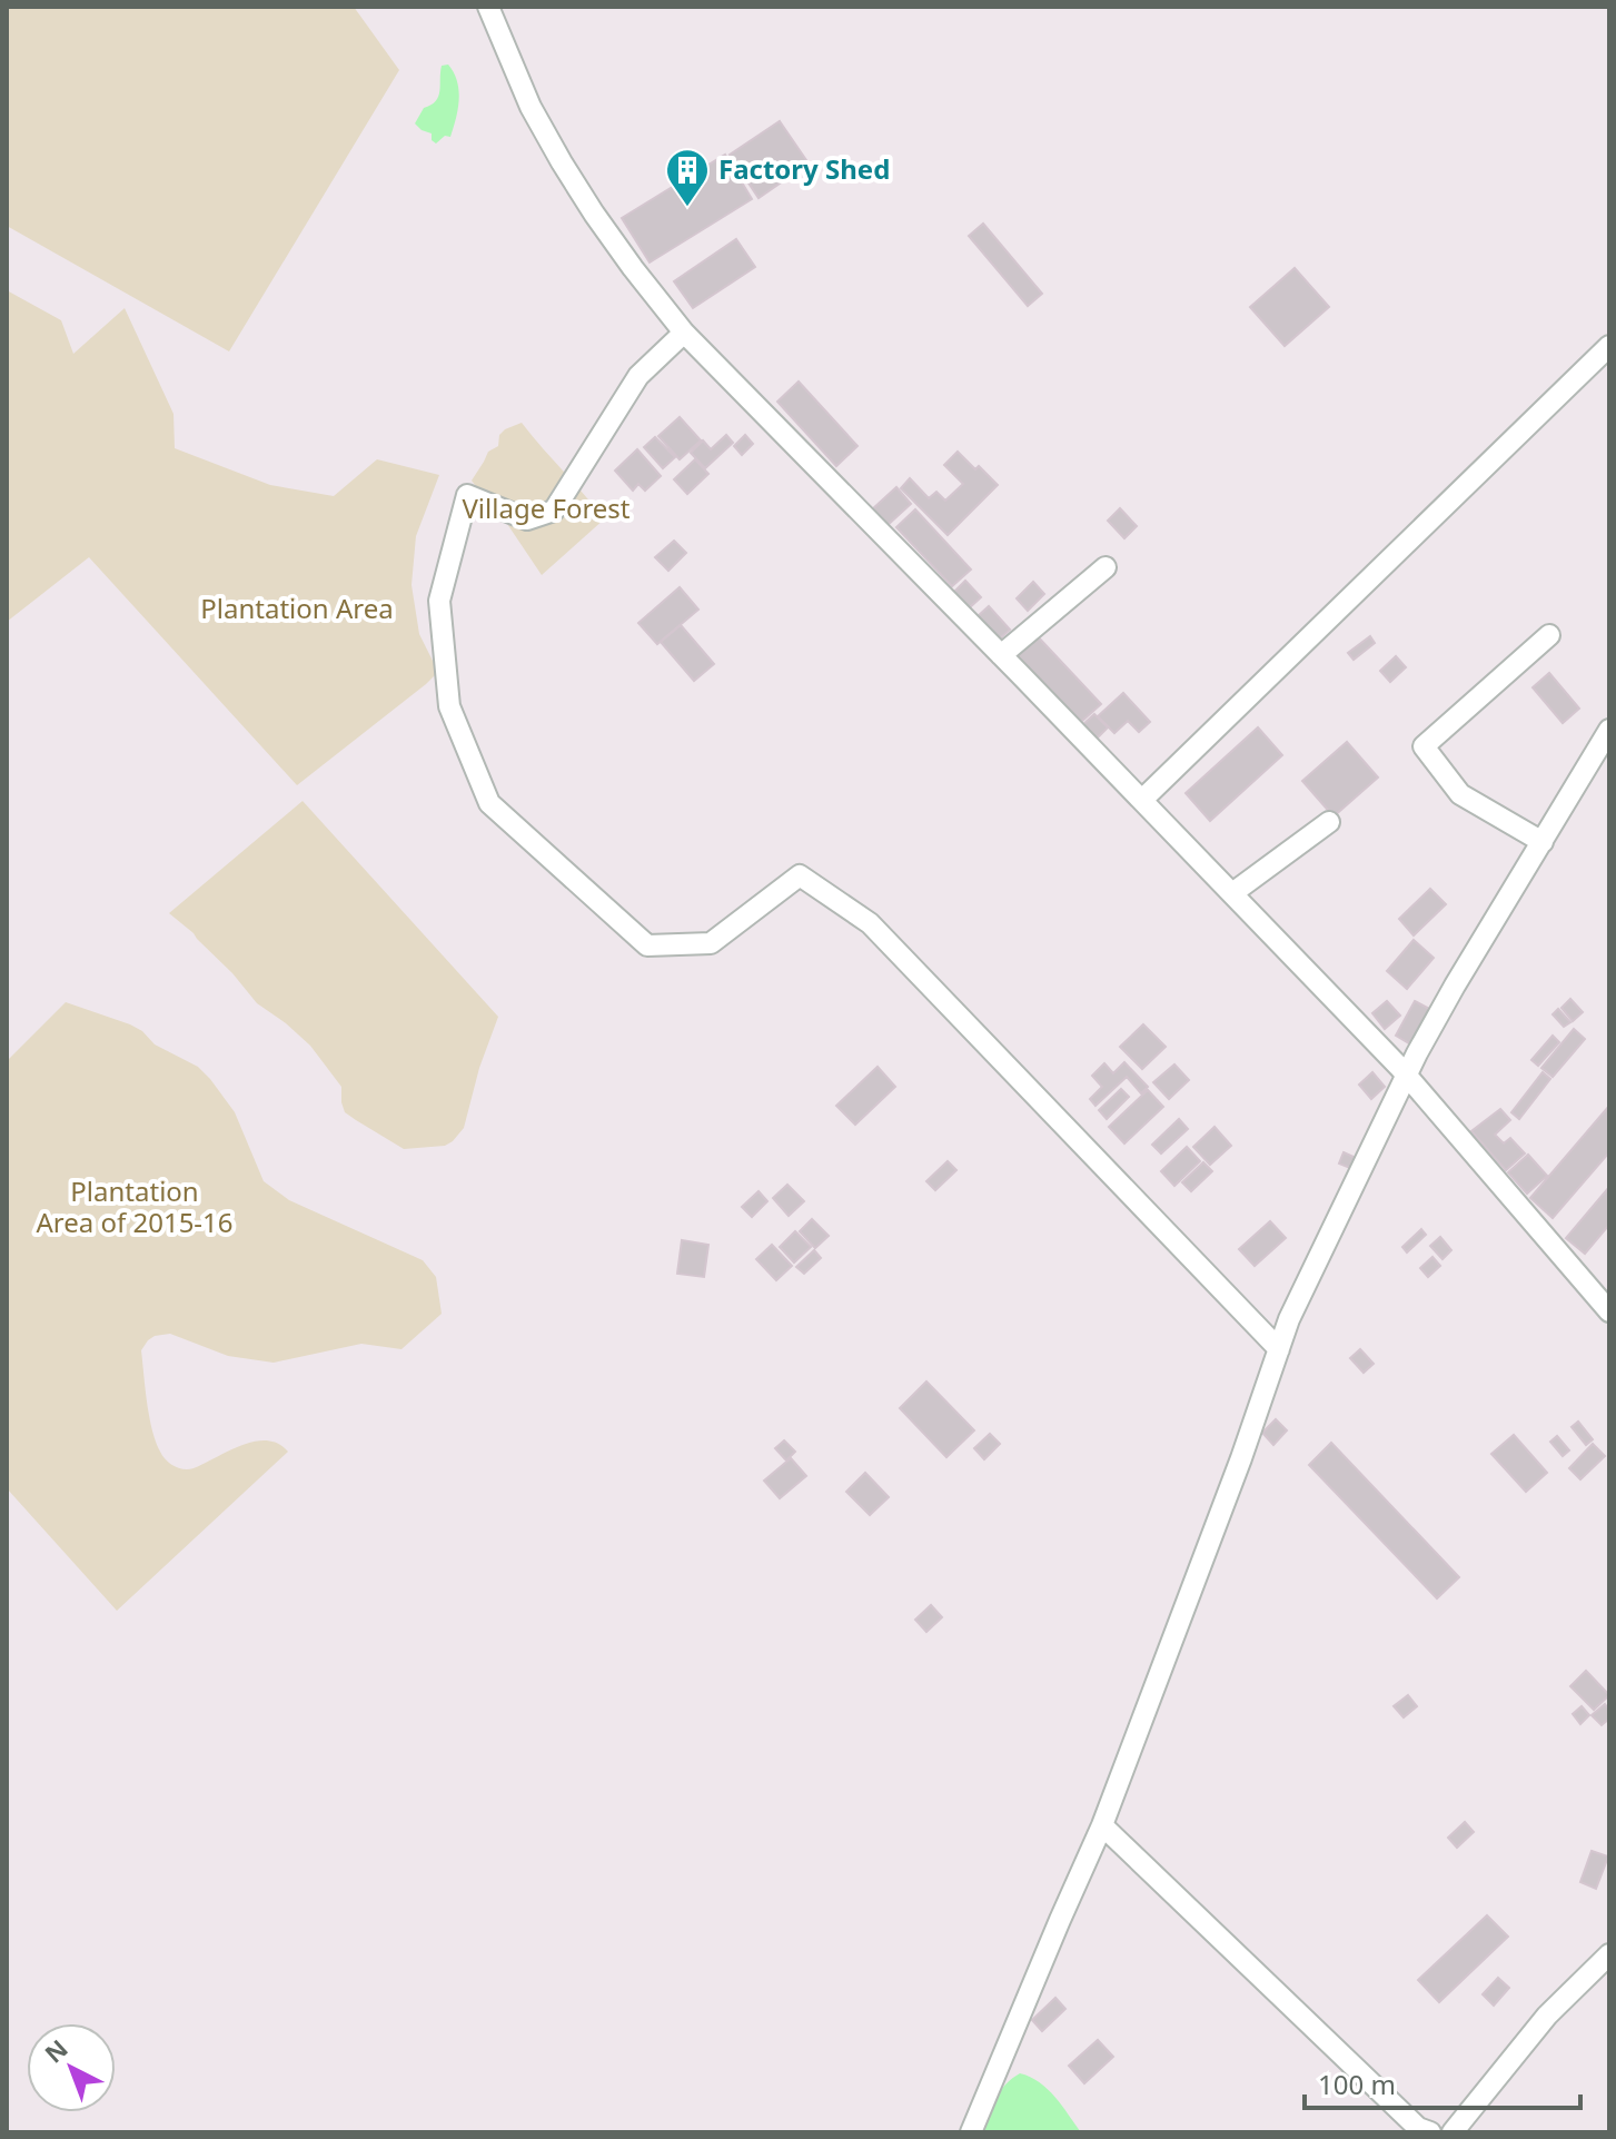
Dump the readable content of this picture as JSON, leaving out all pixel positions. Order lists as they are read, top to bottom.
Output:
{
  "parks": ["Village Forest", "Plantation Area", "Plantation Area of 2015-16"],
  "places": {
    "building": ["Factory Shed"]
  },
  "scale_bar": "100 m",
  "north": "top left"
}
